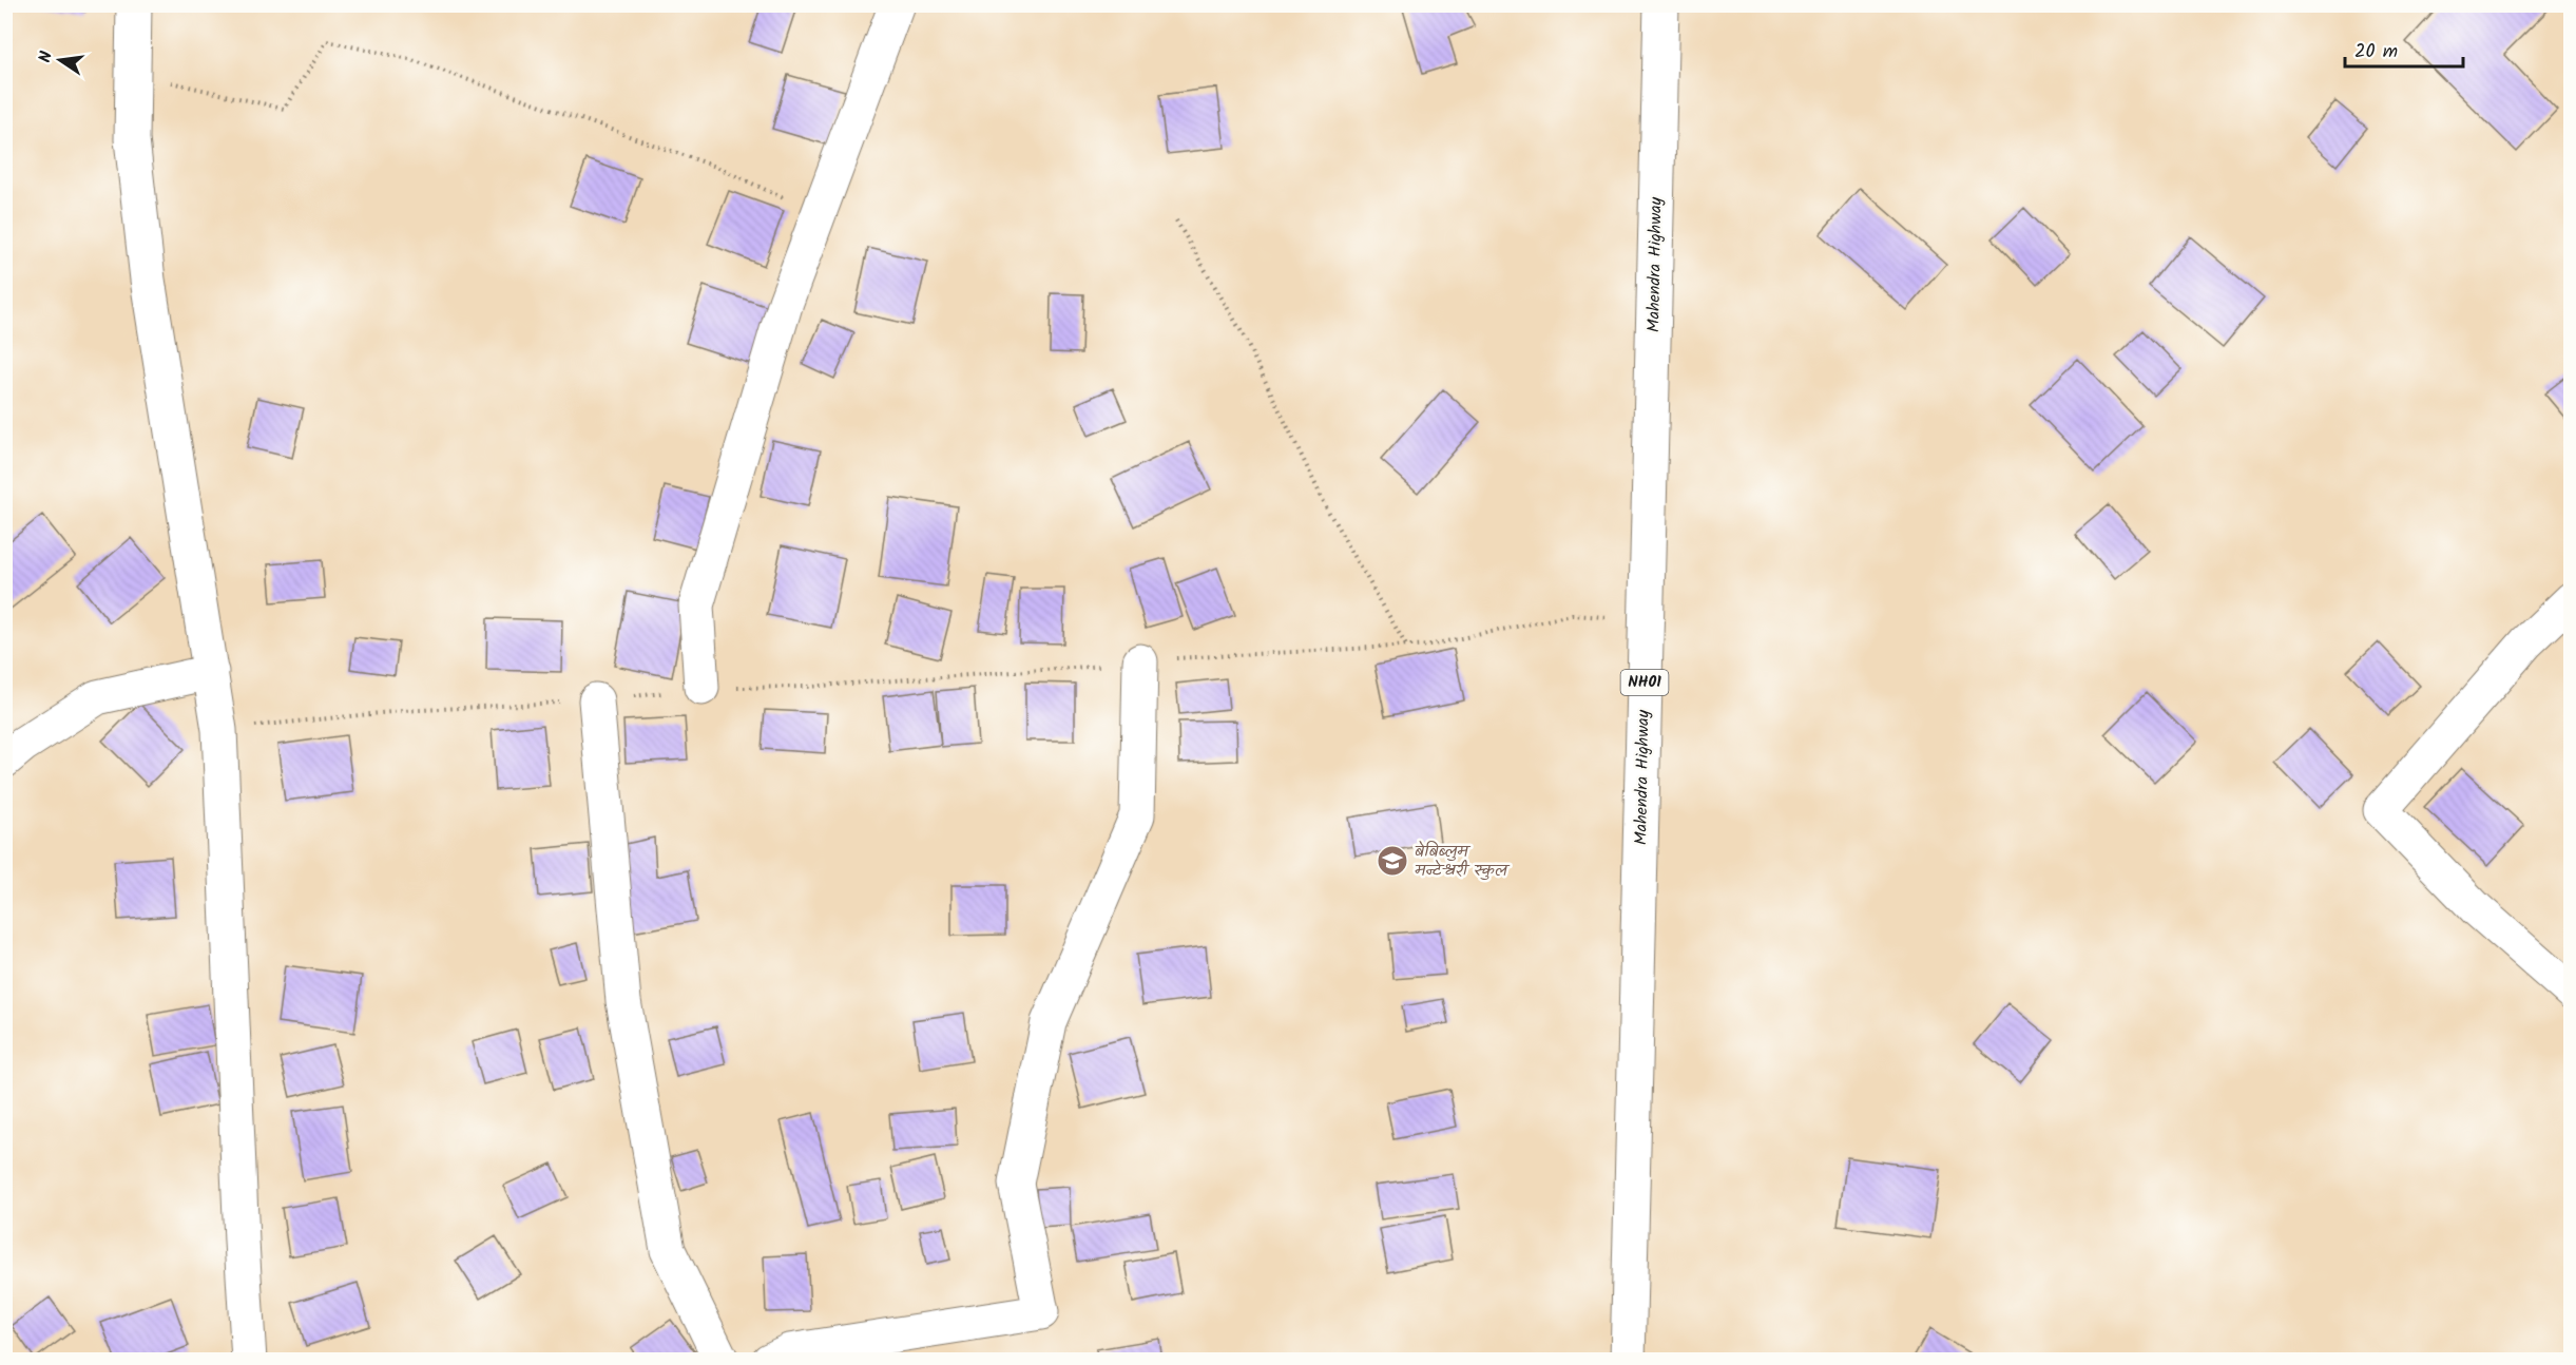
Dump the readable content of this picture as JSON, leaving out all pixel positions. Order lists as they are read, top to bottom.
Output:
{
  "streets": {
    "main road": ["Mahendra Highway", "NH01"]
  },
  "places": {
    "school or university": ["बेबिब्लुम मन्टेश्वरी स्कुल"]
  },
  "scale_bar": "20 m",
  "north": "left"
}
